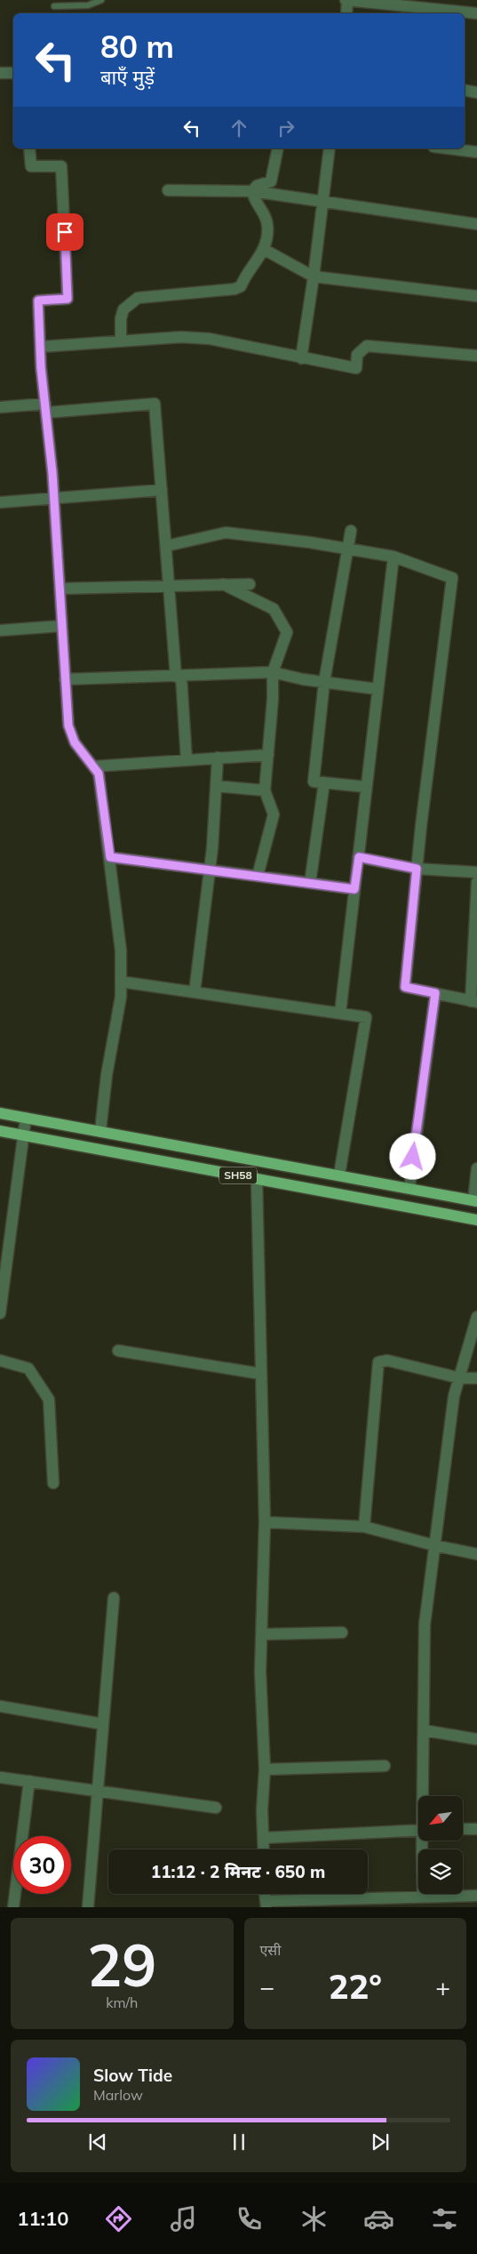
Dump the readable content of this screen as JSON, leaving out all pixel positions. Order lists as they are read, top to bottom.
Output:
{
  "streets": {
    "main road": ["SH58"]
  },
  "north": "bottom left",
  "page": {
    "turn": ["80 m", "बाएँ मुड़ें"],
    "limit": "30",
    "trip": "11:12 · 2 मिनट · 650 m",
    "tile": [
      ["29", "km/h"],
      "एसी"
    ],
    "heat": ["−", "22°", "+"],
    "song": ["Slow Tide", "Marlow"],
    "tabs": "11:10"
  }
}
